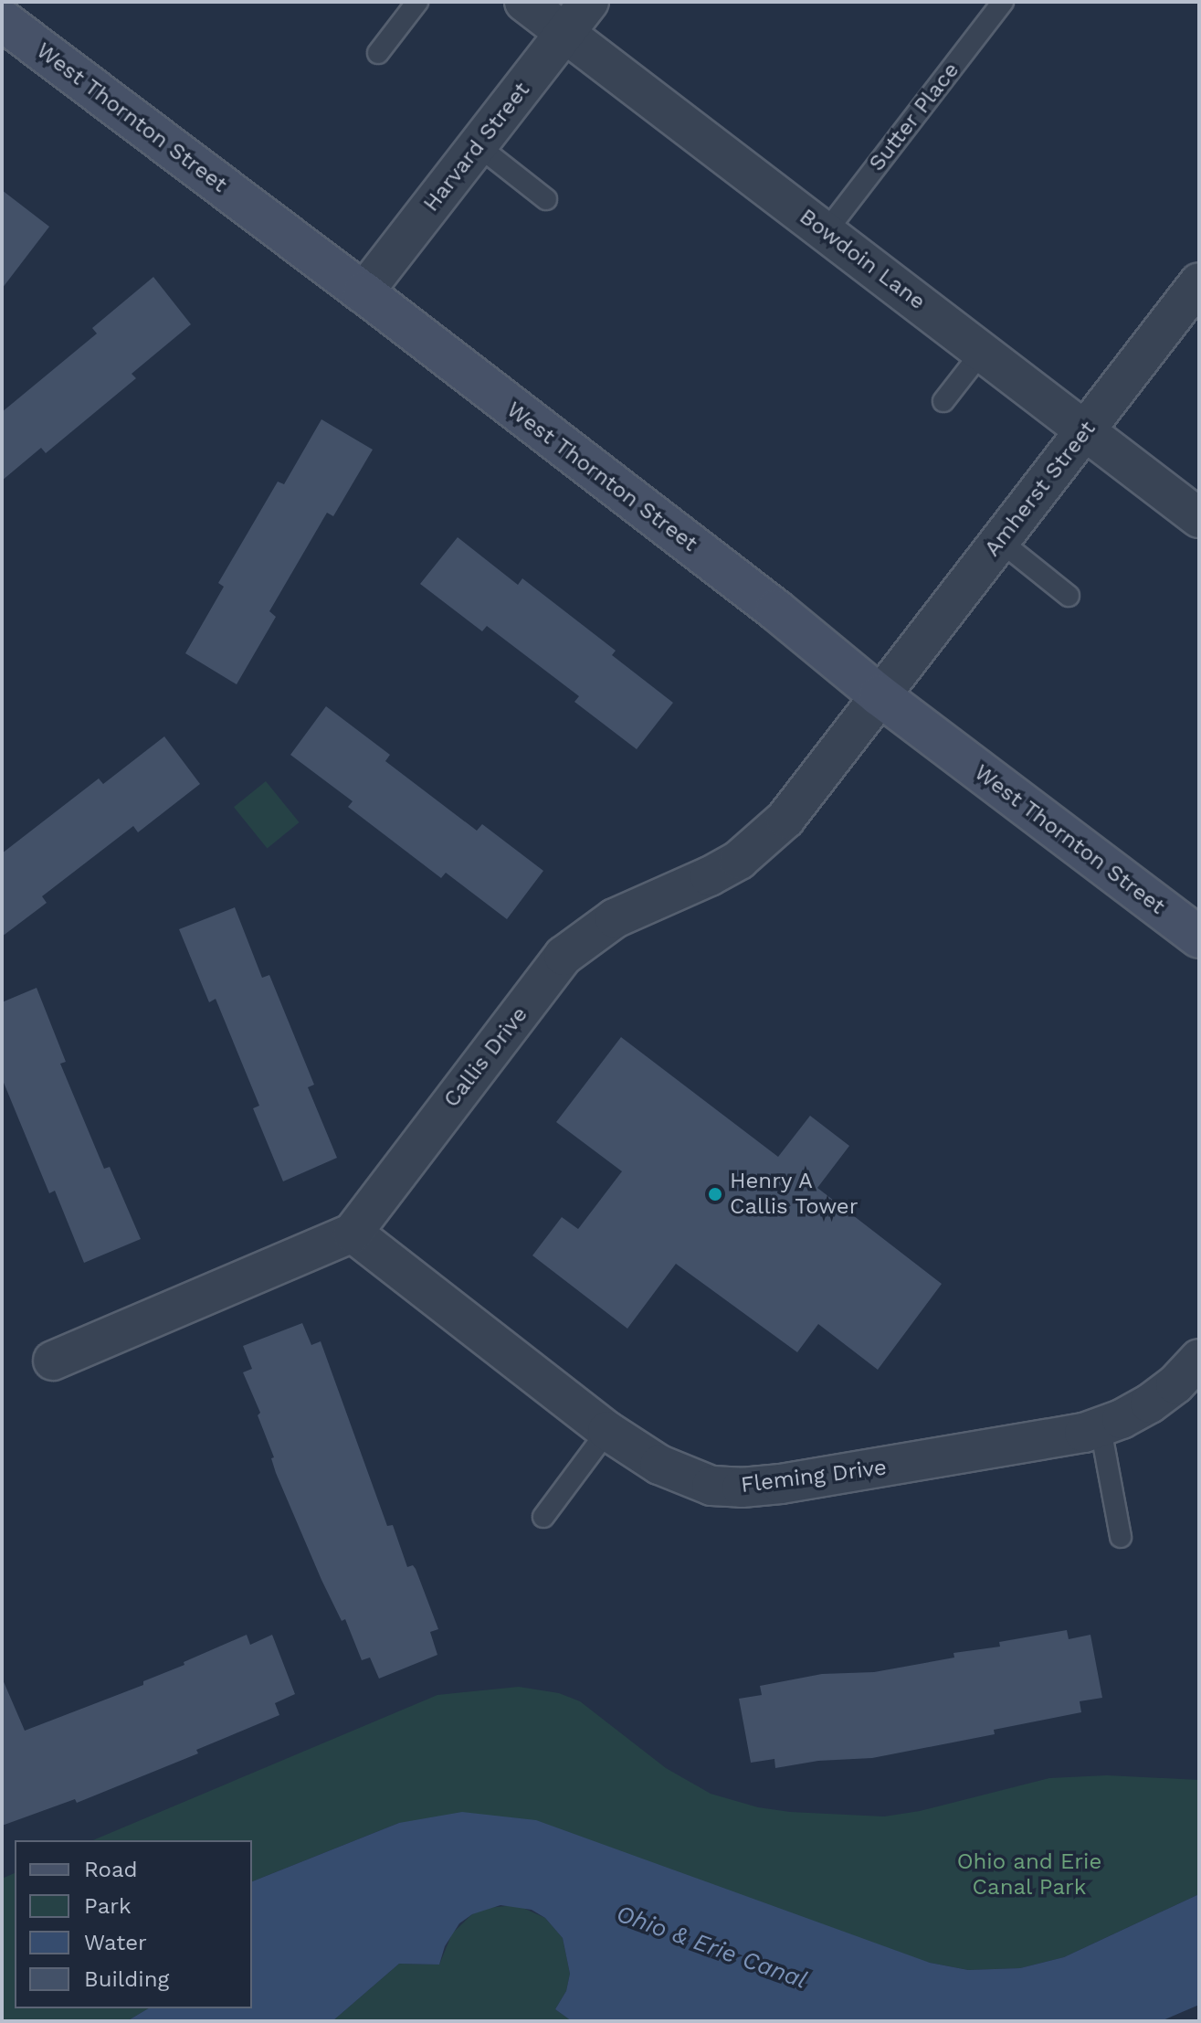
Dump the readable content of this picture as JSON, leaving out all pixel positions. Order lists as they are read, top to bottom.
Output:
{
  "streets": {
    "main road": ["West Thornton Street"],
    "street": [
      "Harvard Street",
      "Bowdoin Lane",
      "Amherst Street",
      "Callis Drive",
      "Fleming Drive"
    ],
    "lane": ["Sutter Place"]
  },
  "crossings": [
    ["Sutter Place", "Bowdoin Lane"],
    ["West Thornton Street", "Harvard Street"],
    ["West Thornton Street", "Amherst Street"],
    ["West Thornton Street", "Callis Drive"],
    ["Harvard Street", "Bowdoin Lane"],
    ["Bowdoin Lane", "Amherst Street"],
    ["Amherst Street", "Callis Drive"],
    ["Callis Drive", "Fleming Drive"]
  ],
  "water": ["Ohio & Erie Canal"],
  "parks": ["Ohio and Erie Canal Park"],
  "places": ["Henry A Callis Tower"],
  "legend": [
    "Road",
    "Park",
    "Water",
    "Building"
  ]
}
